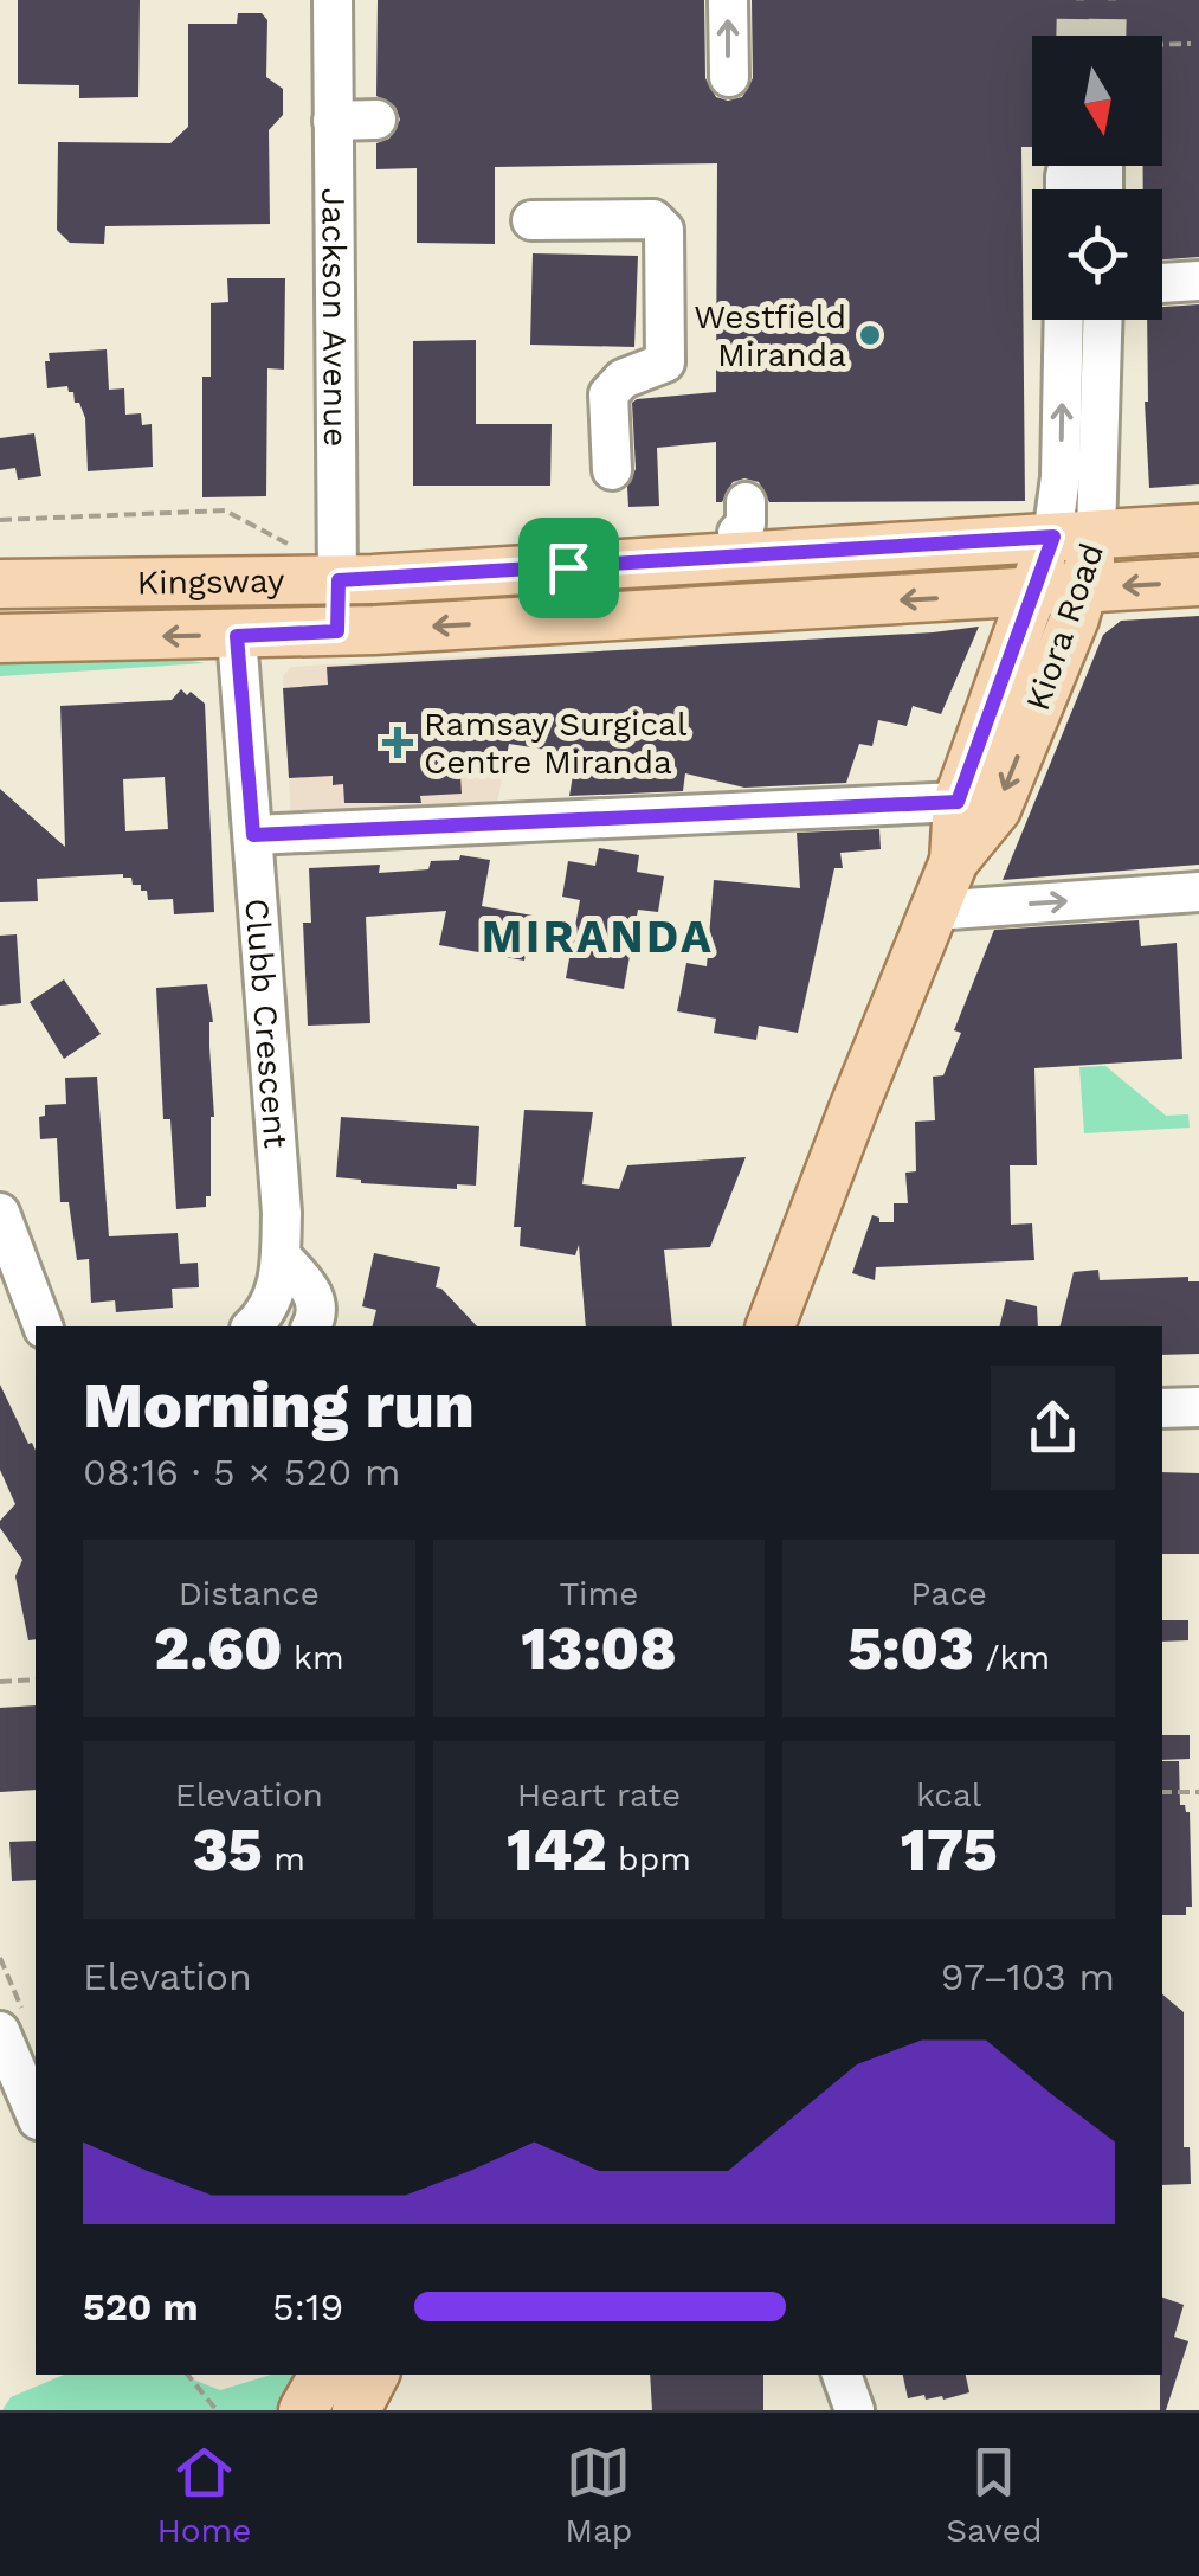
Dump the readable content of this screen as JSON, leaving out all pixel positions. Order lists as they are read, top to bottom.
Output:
{
  "streets": {
    "main road": ["Jackson Avenue", "Kingsway", "Kiora Road"],
    "street": ["Clubb Crescent"]
  },
  "crossings": [
    ["Jackson Avenue", "Kingsway"],
    ["Kingsway", "Kiora Road"],
    ["Kingsway", "Clubb Crescent"]
  ],
  "districts": ["MIRANDA"],
  "places": {
    "other": ["Westfield Miranda"],
    "health": ["Ramsay Surgical Centre Miranda"]
  },
  "north": "bottom",
  "page": {
    "heading": ["Morning run", "08:16 · 5 × 520 m"],
    "stats": [
      ["Distance", "2.60 km"],
      ["Time", "13:08"],
      ["Pace", "5:03 /km"],
      ["Elevation", "35 m"],
      ["Heart rate", "142 bpm"],
      ["kcal", "175"]
    ],
    "chart": ["Elevation", "97–103 m"],
    "list": [
      {
        "name": "520 m",
        "note": "5:19"
      }
    ],
    "tabs": ["Home", "Map", "Saved"]
  }
}
